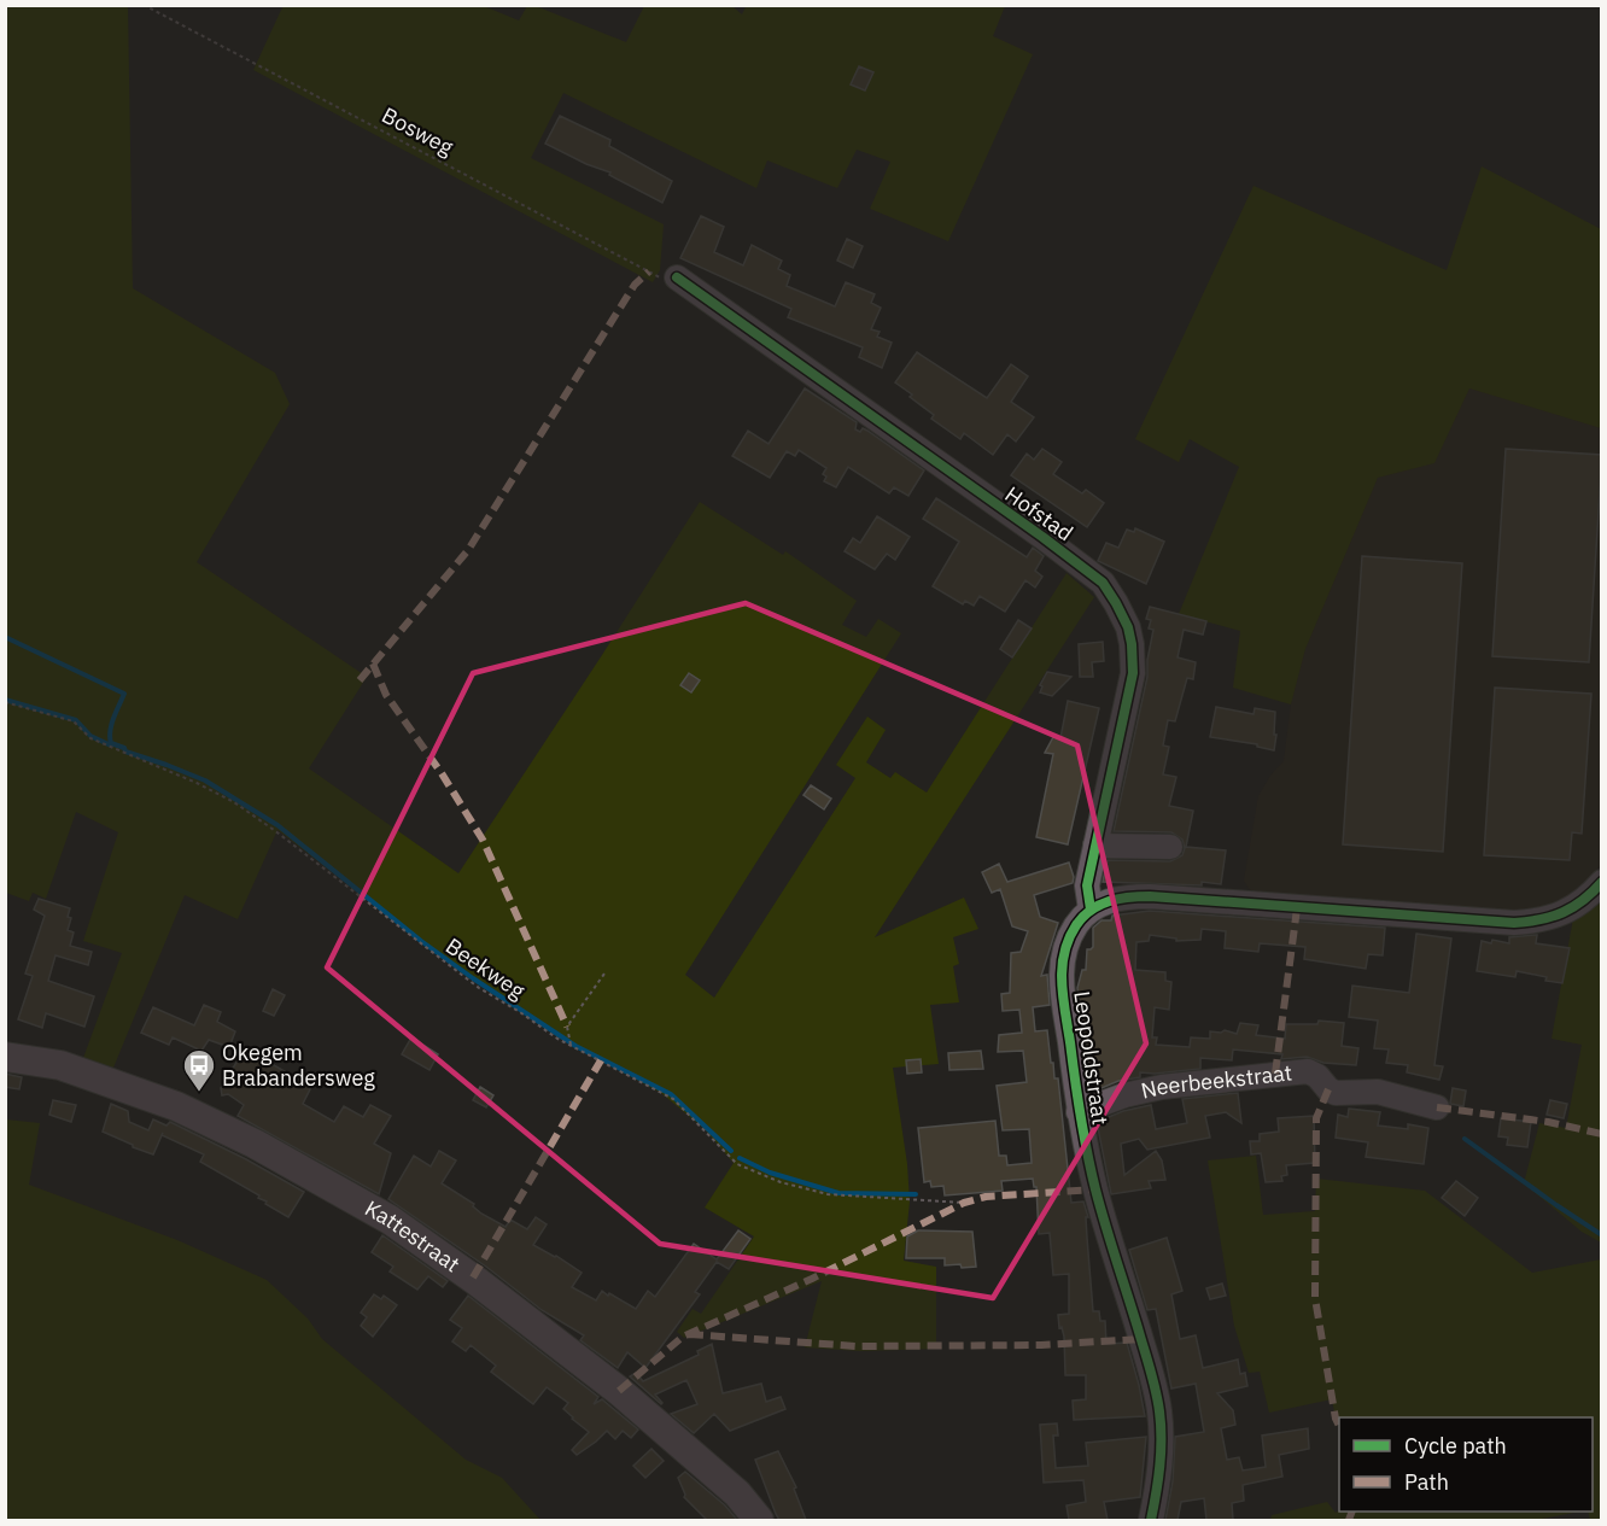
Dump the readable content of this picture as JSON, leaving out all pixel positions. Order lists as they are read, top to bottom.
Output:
{
  "streets": {
    "main road": ["Kattestraat"],
    "street": ["Hofstad", "Leopoldstraat", "Neerbeekstraat"],
    "path": ["Bosweg", "Beekweg"]
  },
  "crossings": [
    ["Bosweg", "Hofstad"],
    ["Hofstad", "Leopoldstraat"],
    ["Leopoldstraat", "Neerbeekstraat"]
  ],
  "places": {
    "bus stop": ["Okegem Brabandersweg"]
  },
  "legend": ["Cycle path", "Path"]
}
